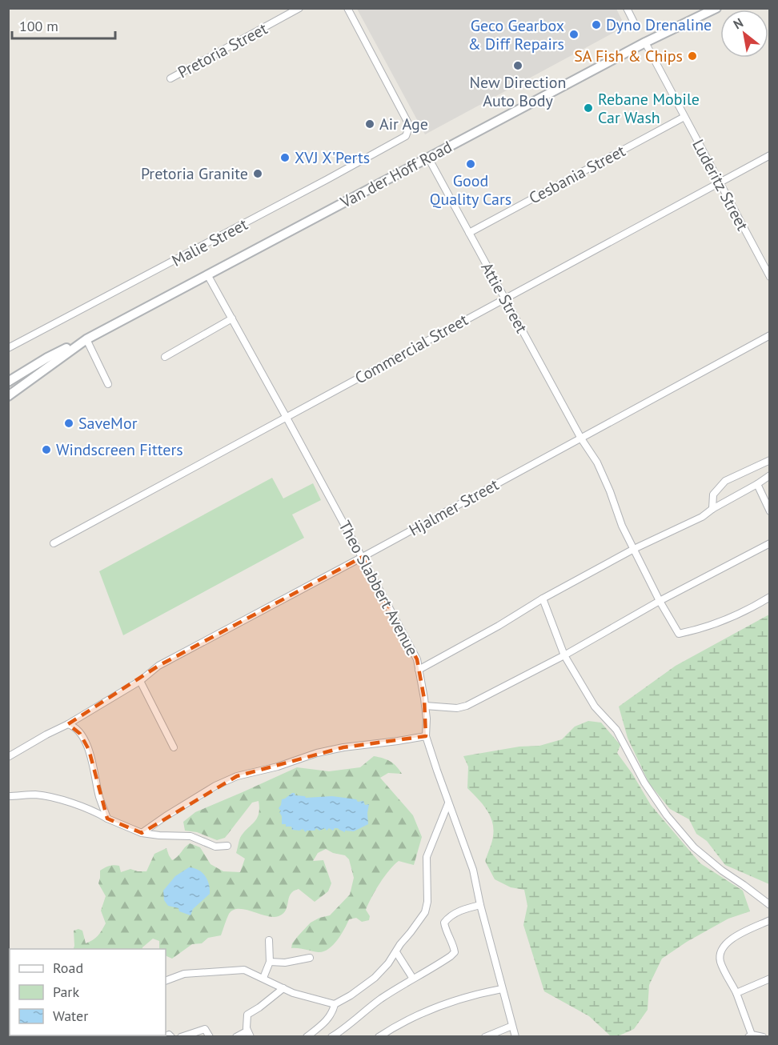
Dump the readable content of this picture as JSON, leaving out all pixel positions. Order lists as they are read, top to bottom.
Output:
{
  "streets": {
    "main road": ["Van der Hoff Road"],
    "street": [
      "Pretoria Street",
      "Cesbania Street",
      "Luderitz Street",
      "Malie Street",
      "Attie Street",
      "Commercial Street",
      "Hjalmer Street",
      "Theo Slabbert Avenue"
    ]
  },
  "crossings": [
    ["Van der Hoff Road", "Luderitz Street"],
    ["Van der Hoff Road", "Attie Street"],
    ["Van der Hoff Road", "Theo Slabbert Avenue"],
    ["Cesbania Street", "Luderitz Street"],
    ["Cesbania Street", "Attie Street"],
    ["Luderitz Street", "Commercial Street"],
    ["Attie Street", "Commercial Street"],
    ["Attie Street", "Hjalmer Street"],
    ["Commercial Street", "Theo Slabbert Avenue"],
    ["Hjalmer Street", "Theo Slabbert Avenue"]
  ],
  "places": [
    "Dyno Drenaline",
    "Geco Gearbox & Diff Repairs",
    "SA Fish & Chips",
    "New Direction Auto Body",
    "Rebane Mobile Car Wash",
    "Air Age",
    "XVJ X'Perts",
    "Good Quality Cars",
    "Pretoria Granite",
    "SaveMor",
    "Windscreen Fitters"
  ],
  "legend": ["Road", "Park", "Water"],
  "scale_bar": "100 m",
  "north": "top left"
}
